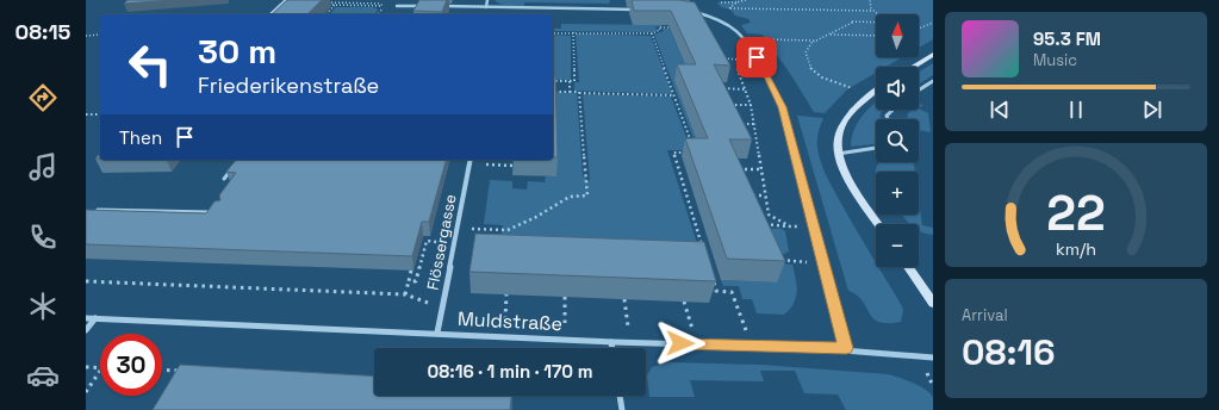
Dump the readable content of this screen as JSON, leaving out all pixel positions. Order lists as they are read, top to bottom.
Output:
{
  "streets": {
    "street": ["Flössergasse", "Muldstraße"]
  },
  "crossings": [
    ["Flössergasse", "Muldstraße"]
  ],
  "north": "top",
  "page": {
    "tabs": "08:15",
    "map_buttons": ["+", "−"],
    "turn": ["30 m", "Friederikenstraße"],
    "song": ["95.3 FM", "Music"],
    "then": "Then",
    "tile": ["Arrival", "08:16"],
    "limit": "30",
    "trip": "08:16 · 1 min · 170 m",
    "gauge": ["22", "km/h"]
  }
}
